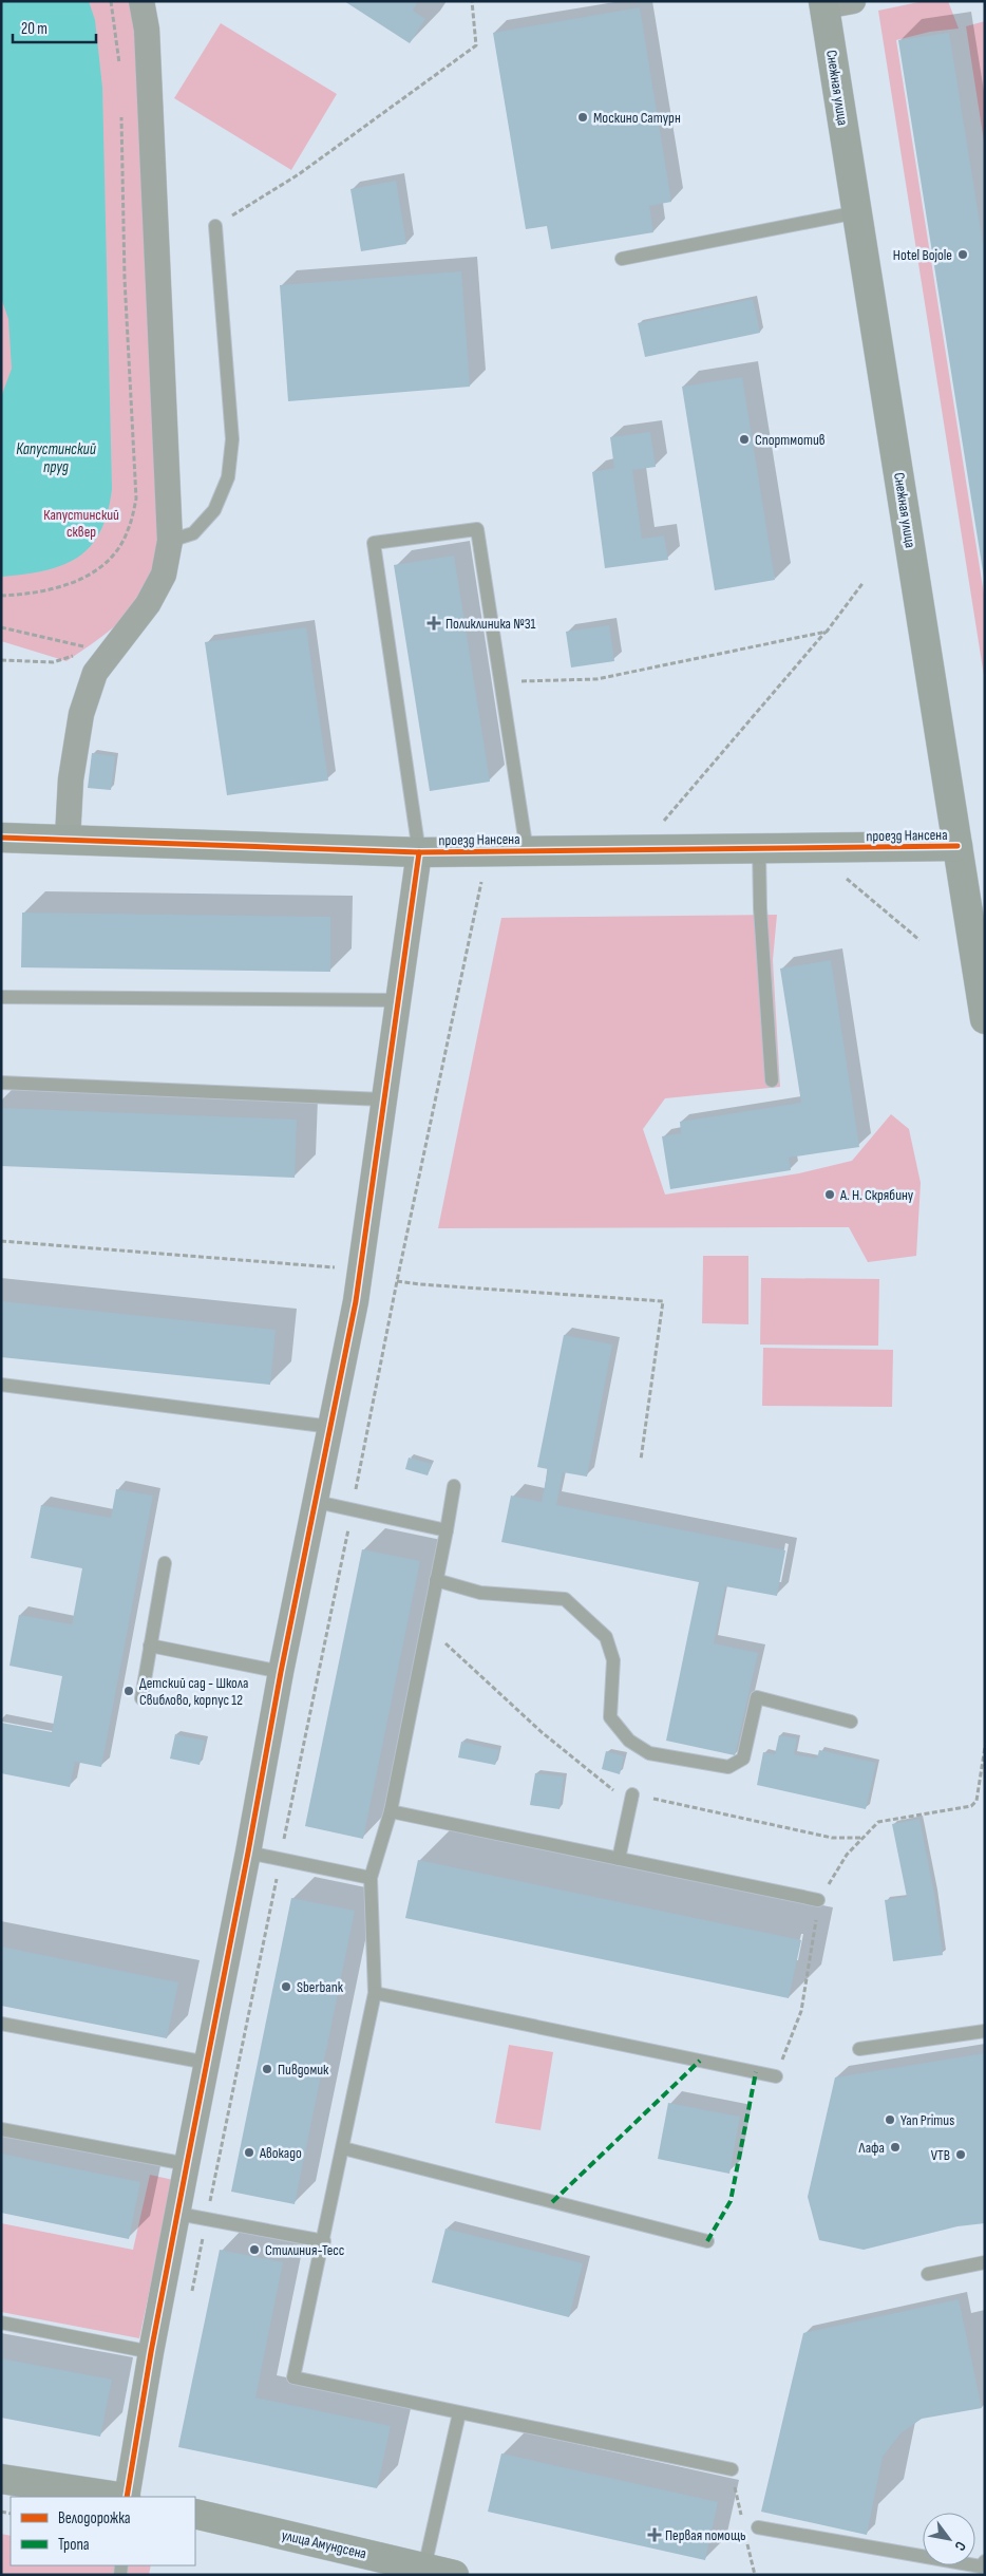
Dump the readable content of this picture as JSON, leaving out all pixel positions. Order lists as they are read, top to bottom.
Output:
{
  "streets": {
    "street": ["Снежная улица", "проезд Нансена", "улица Амундсена"]
  },
  "crossings": [
    ["Снежная улица", "проезд Нансена"]
  ],
  "water": ["Капустинский пруд"],
  "parks": ["Капустинский сквер"],
  "places": {
    "other": [
      "Москино Сатурн",
      "Hotel Bojole",
      "Спортмотив",
      "А. Н. Скрябину",
      "Детский сад - Школа Свиблово, корпус 12",
      "Sberbank",
      "Пивдомик",
      "Yan Primus",
      "Лафа",
      "Авокадо",
      "VTB",
      "Стилиния-Тесс"
    ],
    "health": ["Поликлиника №31", "Первая помощь"]
  },
  "legend": ["Велодорожка", "Тропа"],
  "scale_bar": "20 m",
  "north": "bottom right"
}
